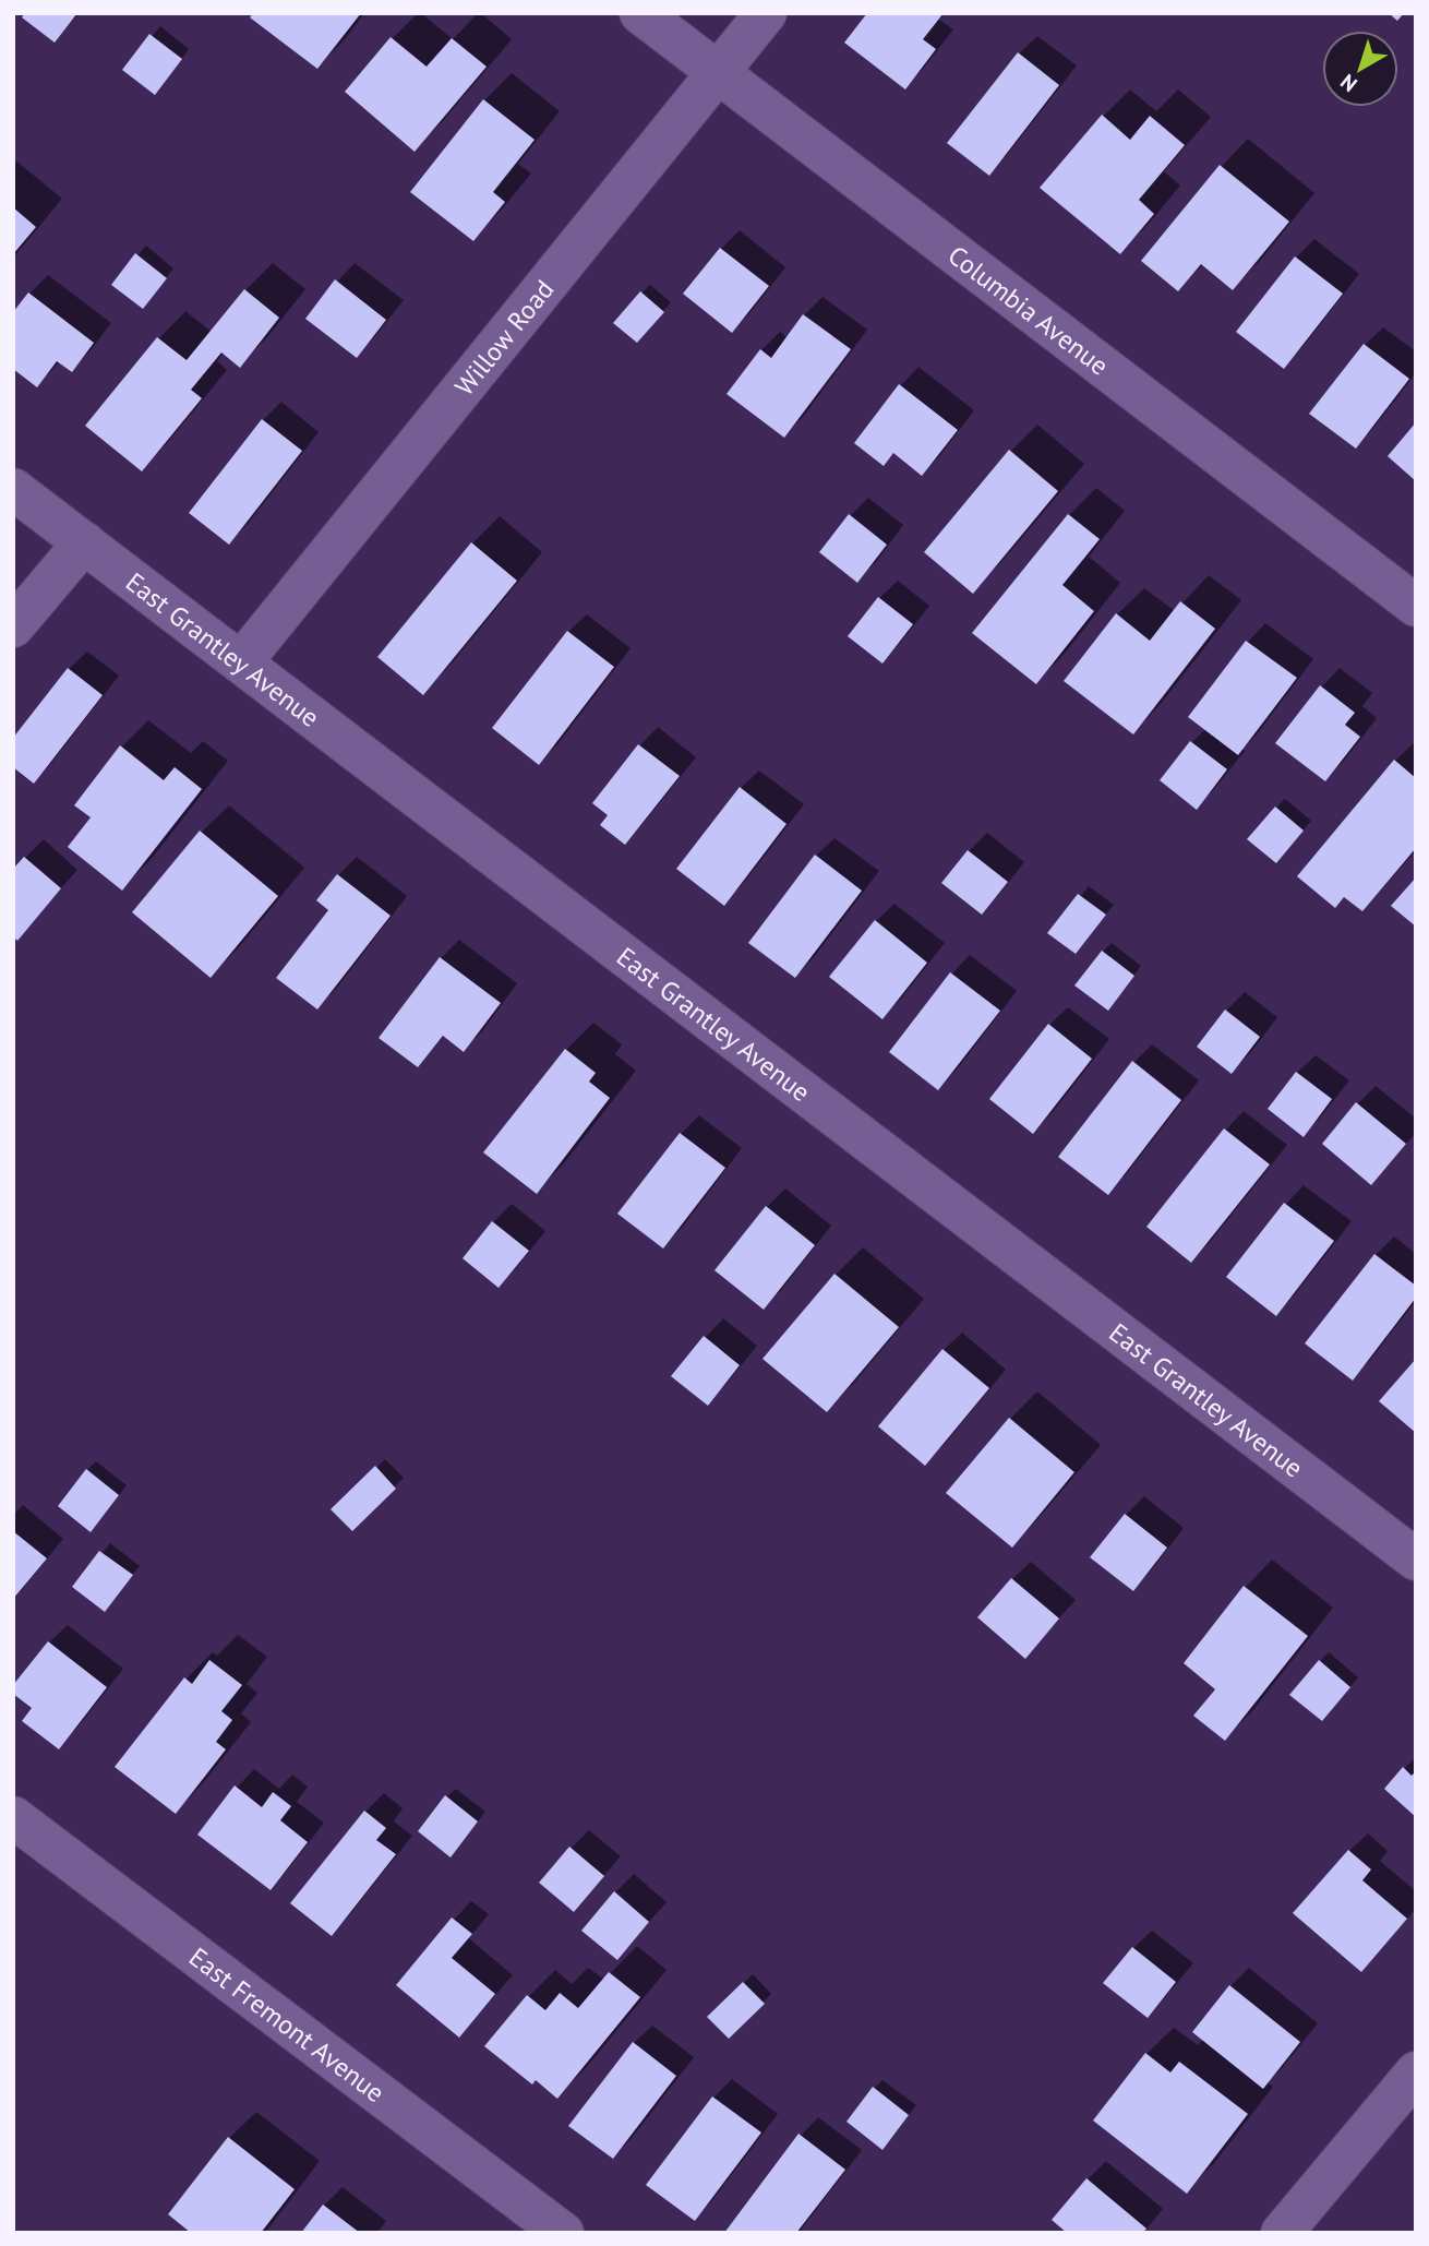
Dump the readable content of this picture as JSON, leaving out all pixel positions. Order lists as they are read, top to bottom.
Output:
{
  "streets": {
    "street": [
      "Columbia Avenue",
      "Willow Road",
      "East Grantley Avenue",
      "East Fremont Avenue"
    ]
  },
  "crossings": [
    ["Columbia Avenue", "Willow Road"],
    ["Willow Road", "East Grantley Avenue"]
  ],
  "north": "bottom left"
}
